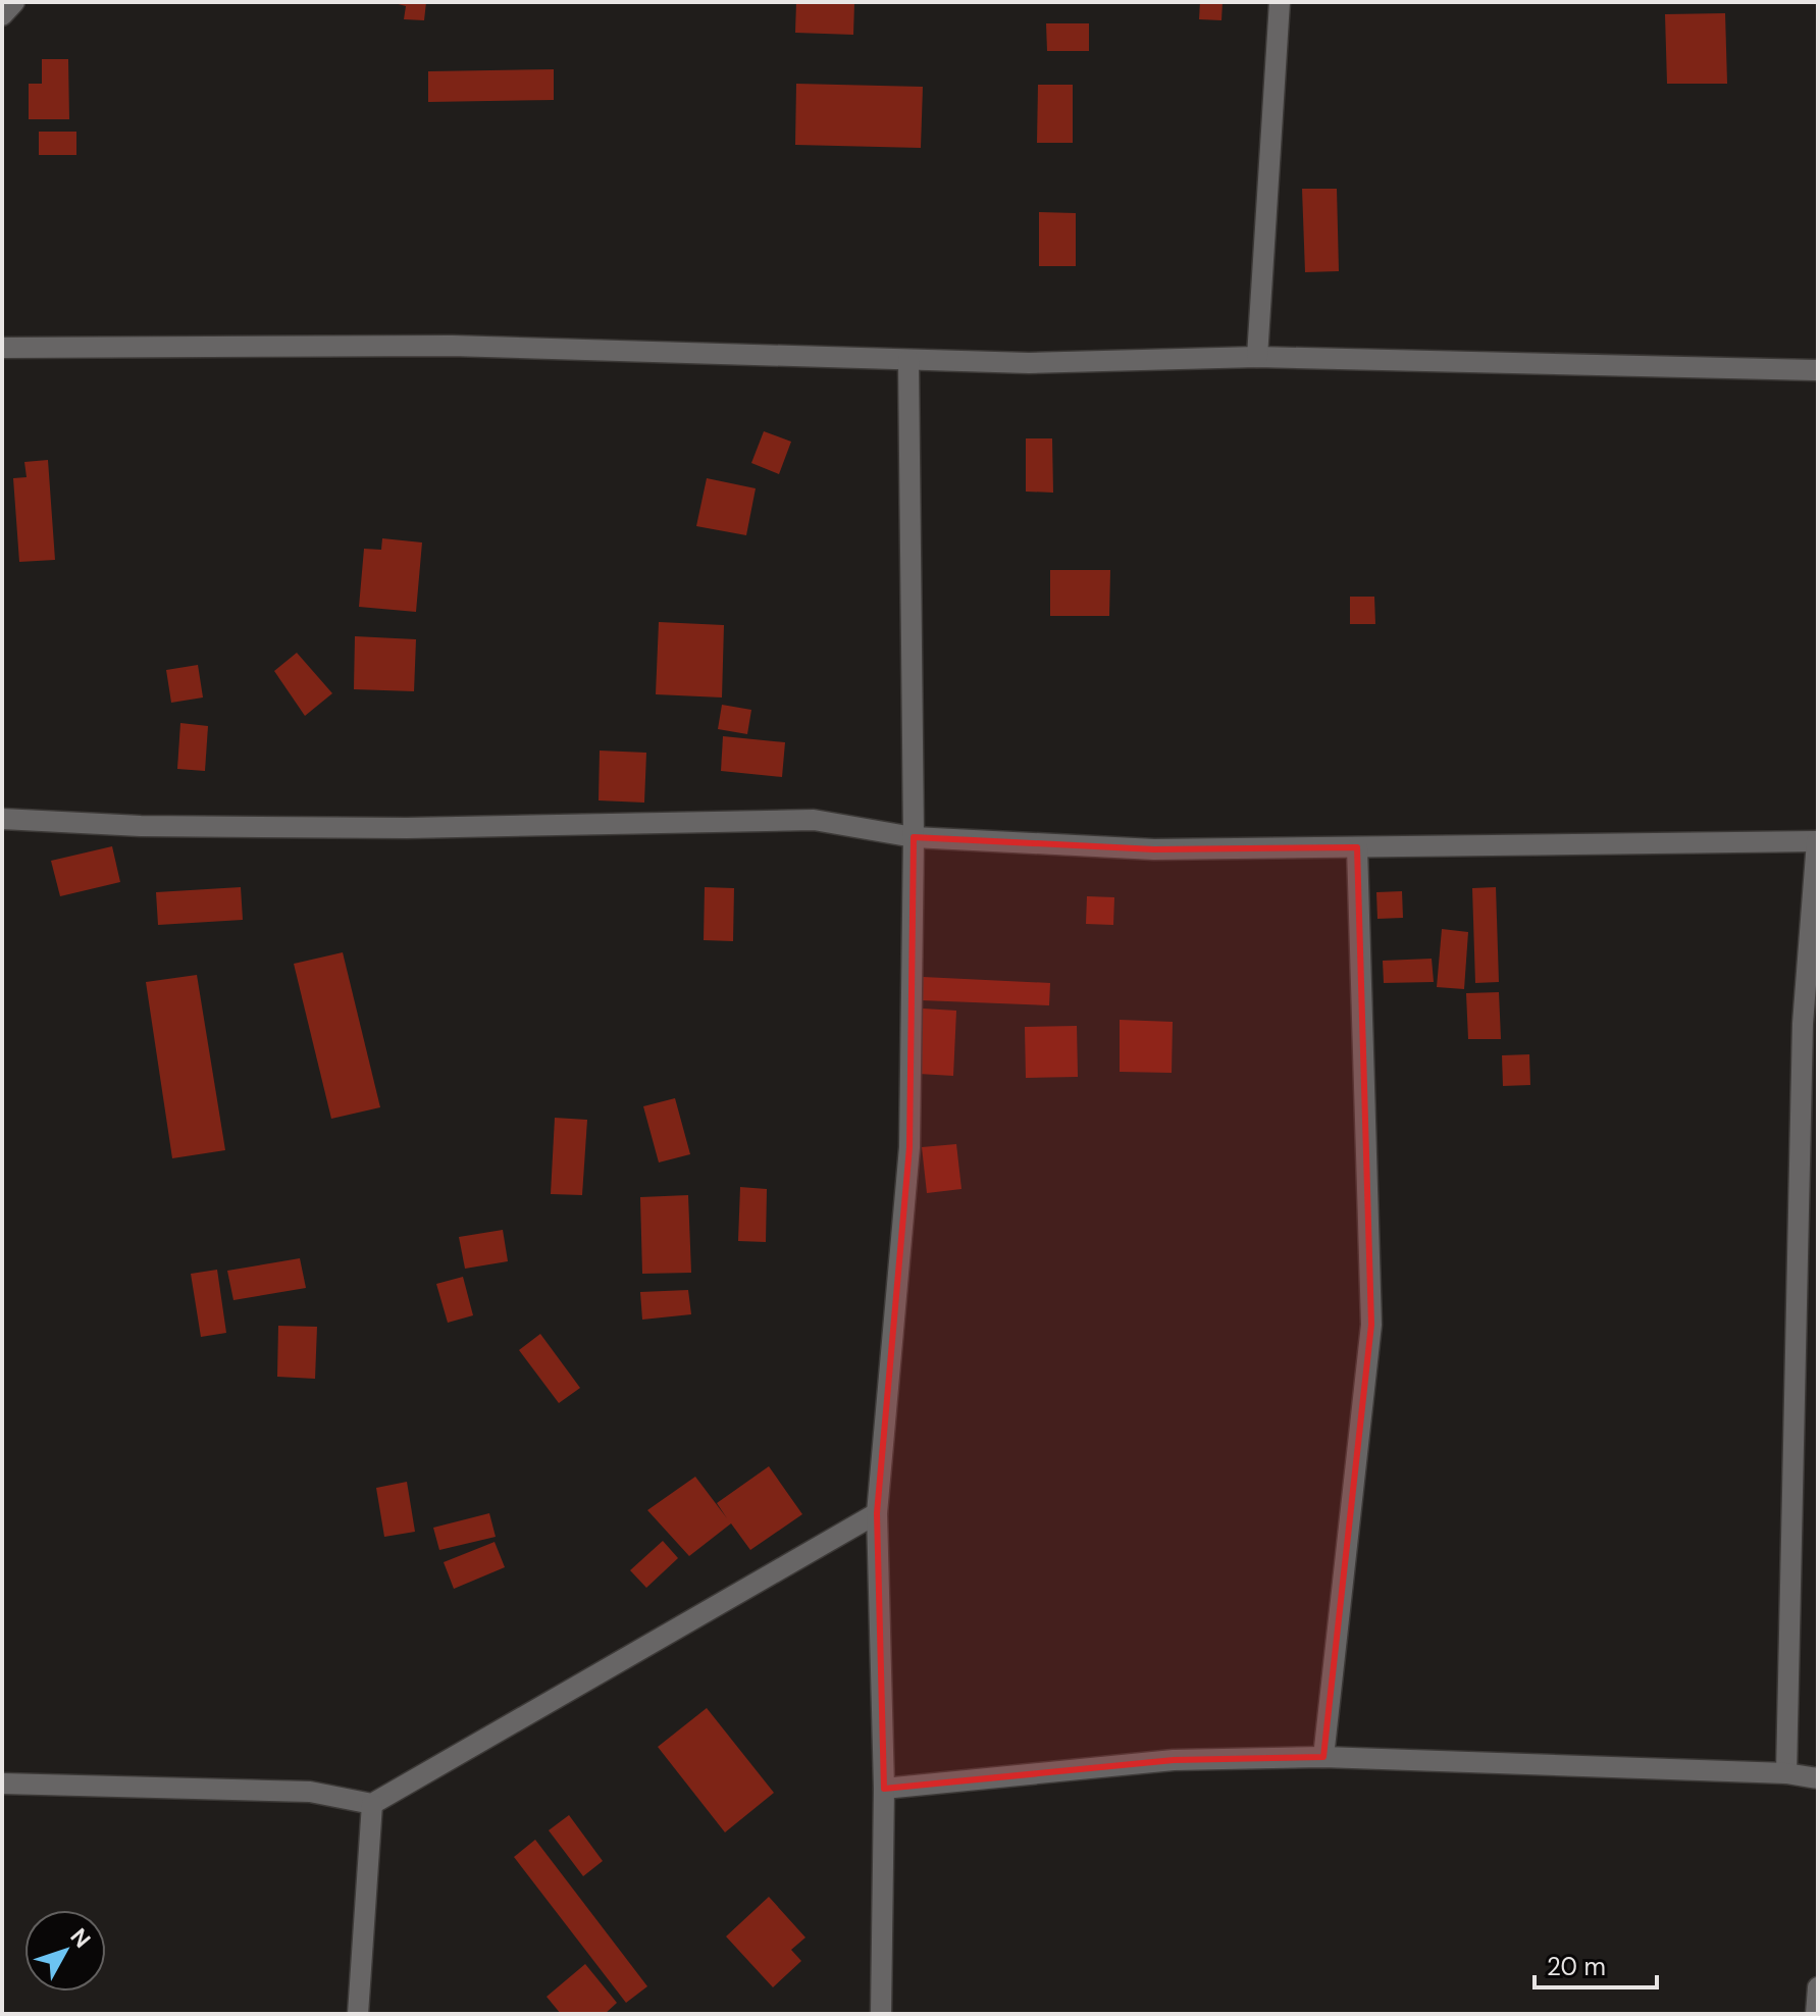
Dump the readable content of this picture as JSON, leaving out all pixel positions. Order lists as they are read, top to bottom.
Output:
{
  "scale_bar": "20 m",
  "north": "top right"
}
